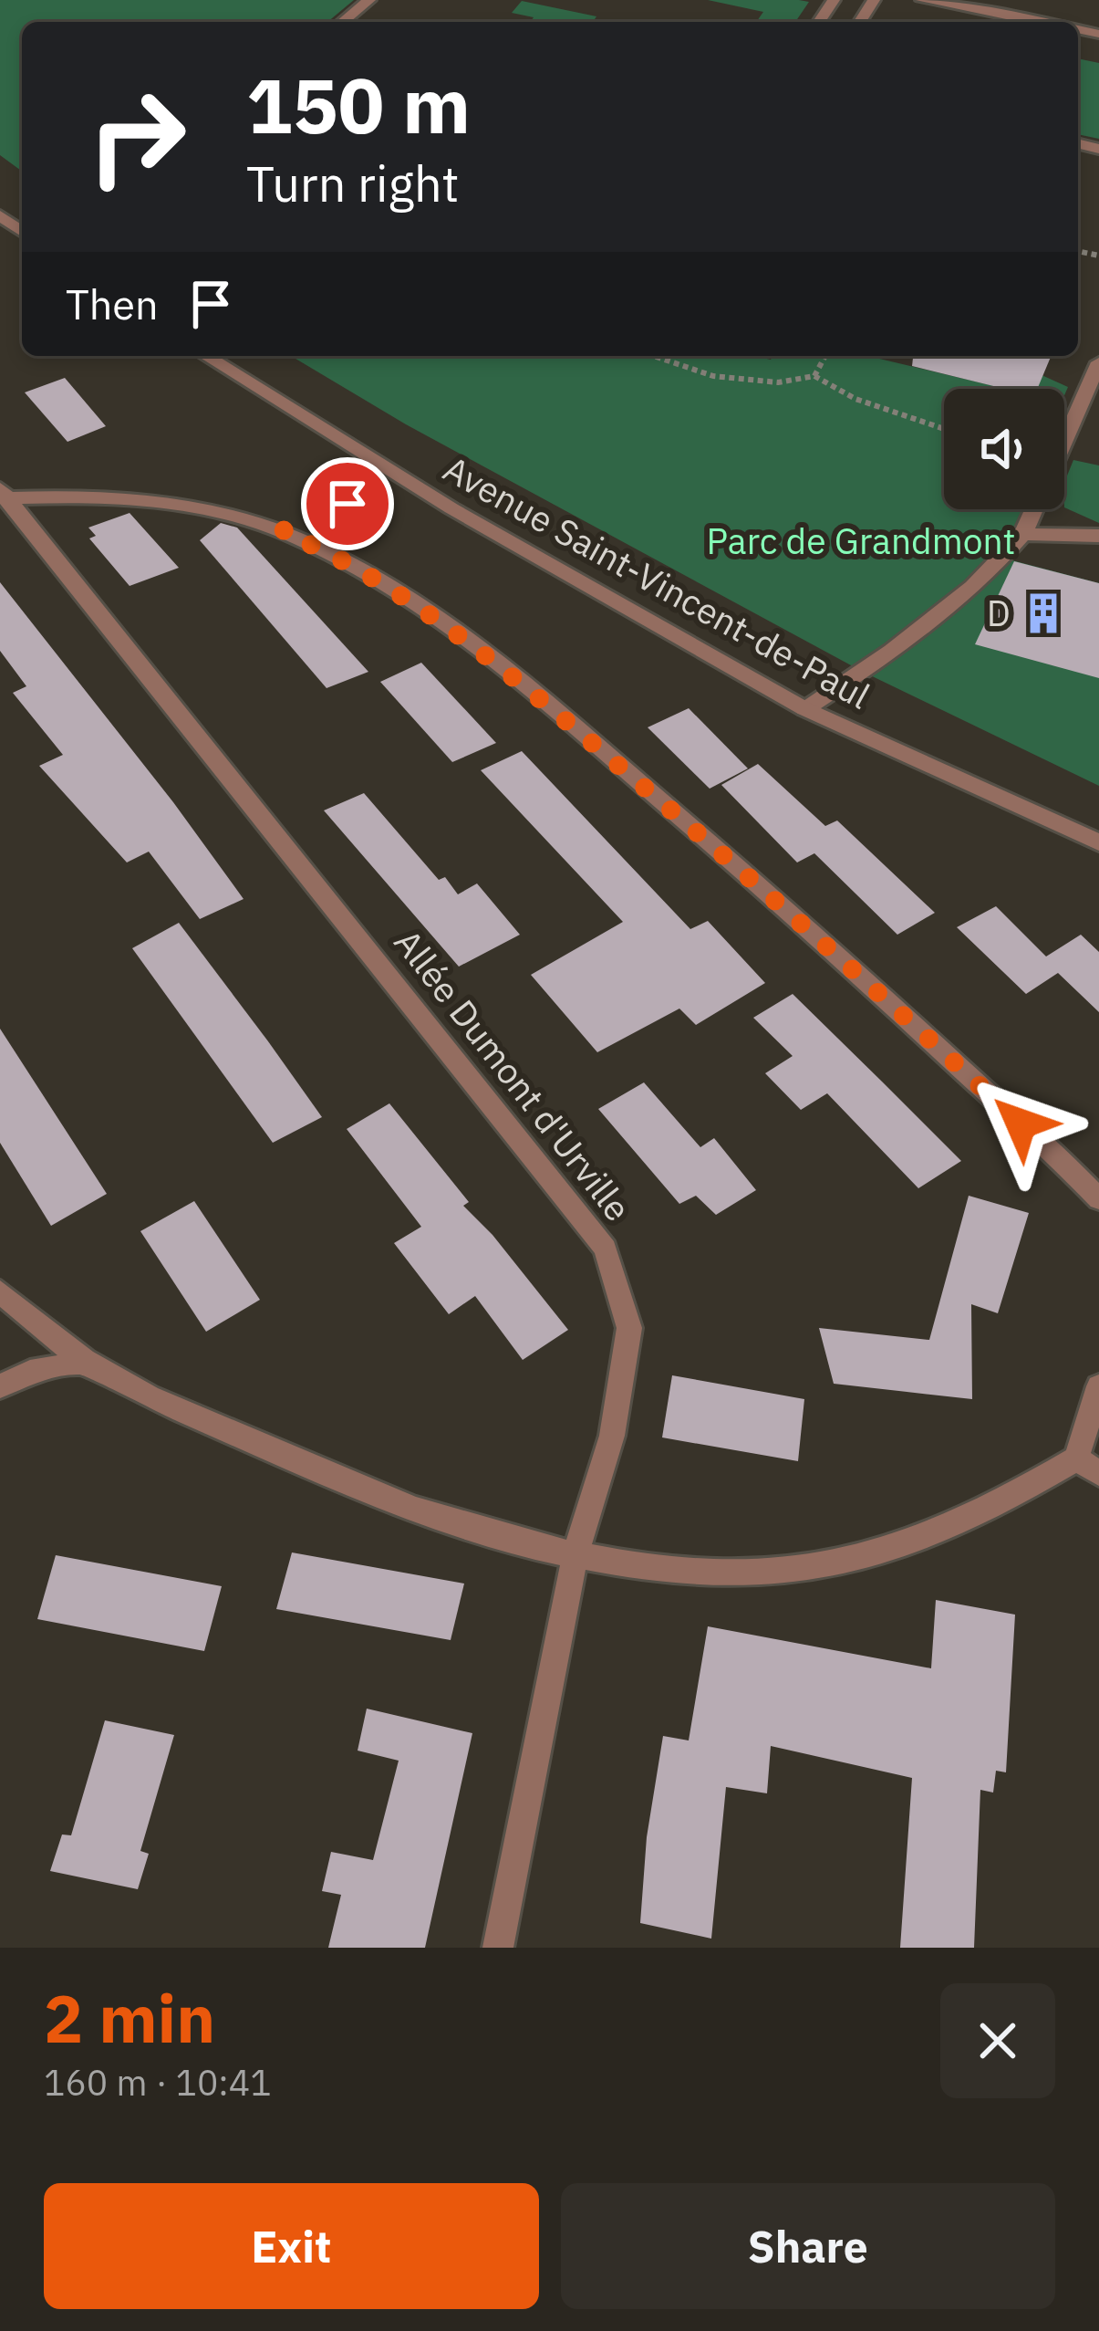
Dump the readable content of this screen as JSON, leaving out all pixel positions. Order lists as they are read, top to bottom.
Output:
{
  "streets": {
    "street": ["Avenue Saint-Vincent-de-Paul", "Allée Dumont d'Urville"]
  },
  "parks": ["Parc de Grandmont"],
  "places": {
    "building": ["D"]
  },
  "page": {
    "turn": ["150 m", "Turn right"],
    "then": "Then",
    "heading": ["2 min", "160 m · 10:41"],
    "buttons": ["Exit", "Share"]
  }
}
